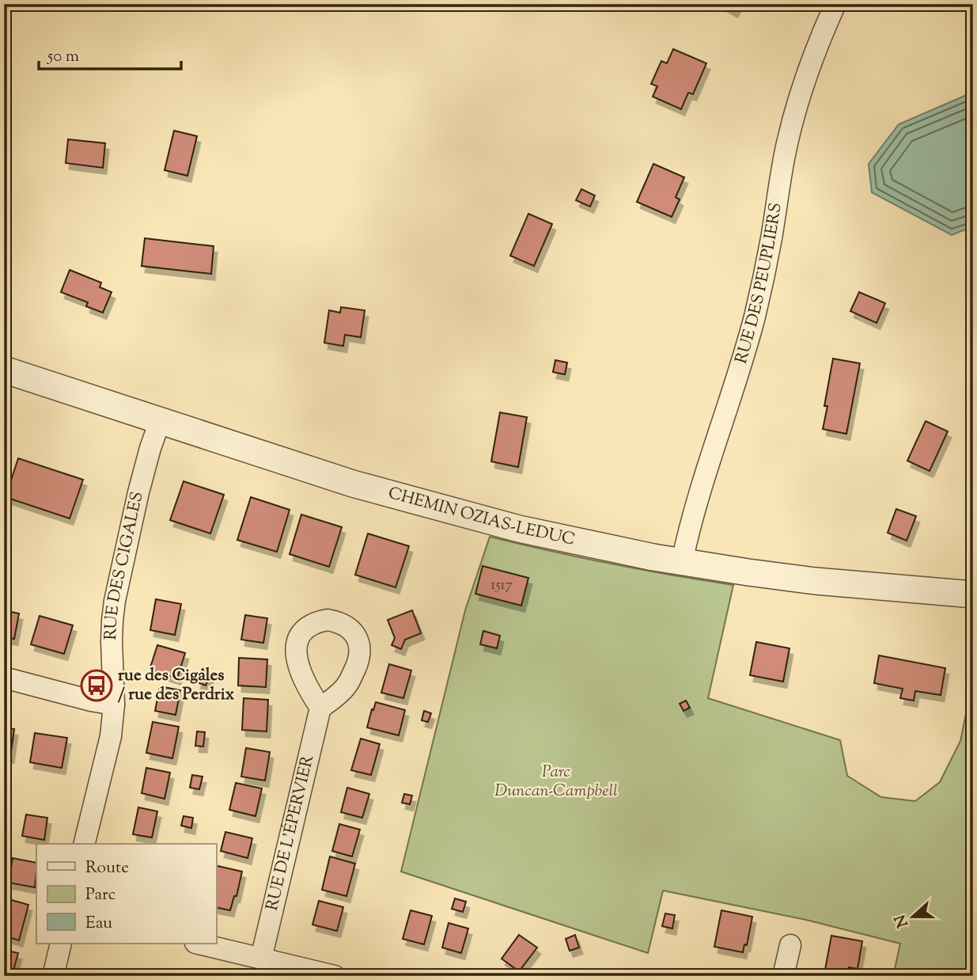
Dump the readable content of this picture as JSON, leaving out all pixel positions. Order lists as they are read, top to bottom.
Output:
{
  "streets": {
    "street": [
      "RUE DES PEUPLIERS",
      "CHEMIN OZIAS-LEDUC",
      "RUE DES CIGALES",
      "RUE DE L'ÉPERVIER"
    ]
  },
  "crossings": [
    ["RUE DES PEUPLIERS", "CHEMIN OZIAS-LEDUC"],
    ["CHEMIN OZIAS-LEDUC", "RUE DES CIGALES"]
  ],
  "parks": ["Parc Duncan-Campbell"],
  "places": {
    "bus stop": ["rue des Cigales / rue des Perdrix"]
  },
  "house_numbers": ["1517"],
  "legend": ["Route", "Parc", "Eau"],
  "scale_bar": "50 m",
  "north": "left"
}
